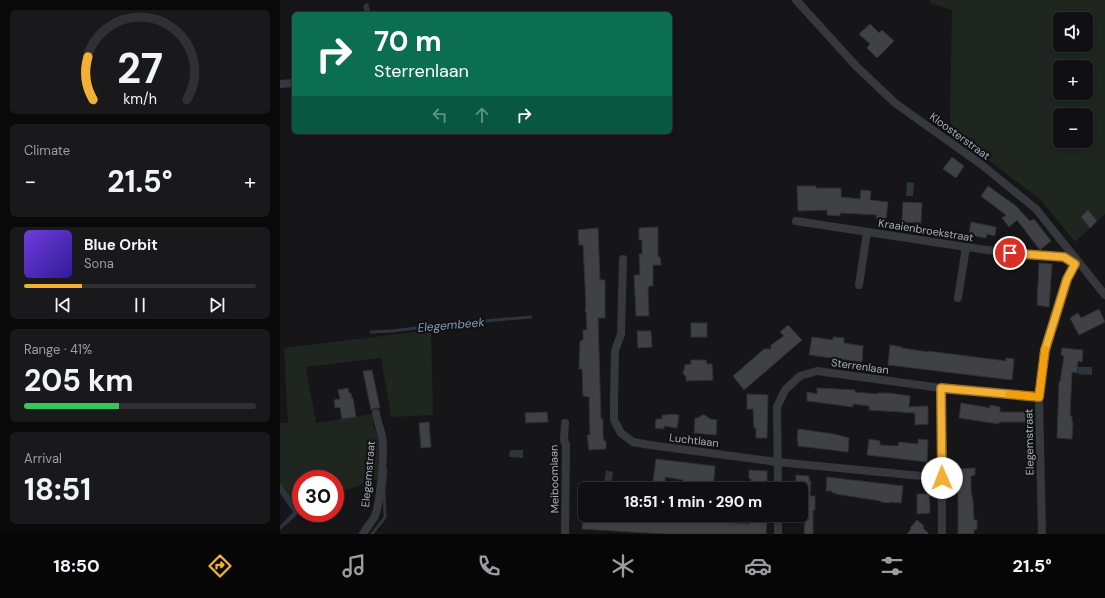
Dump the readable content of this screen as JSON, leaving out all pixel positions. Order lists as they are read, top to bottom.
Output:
{
  "streets": {
    "street": [
      "Kloosterstraat",
      "Kraaienbroekstraat",
      "Sterrenlaan",
      "Luchtlaan",
      "Elegemstraat",
      "Meiboomlaan"
    ]
  },
  "crossings": [
    ["Kloosterstraat", "Kraaienbroekstraat"],
    ["Kloosterstraat", "Elegemstraat"],
    ["Kraaienbroekstraat", "Elegemstraat"],
    ["Sterrenlaan", "Luchtlaan"],
    ["Sterrenlaan", "Elegemstraat"]
  ],
  "water": ["Elegembeek"],
  "page": {
    "map_buttons": ["+", "−"],
    "turn": ["70 m", "Sterrenlaan"],
    "tile": [
      "Climate",
      ["Range · 41%", "205 km"],
      ["Arrival", "18:51"]
    ],
    "heat": ["−", "21.5°", "+"],
    "song": ["Blue Orbit", "Sona"],
    "limit": "30",
    "trip": "18:51 · 1 min · 290 m",
    "tabs": ["18:50", "21.5°"],
    "gauge": ["27", "km/h"]
  }
}
